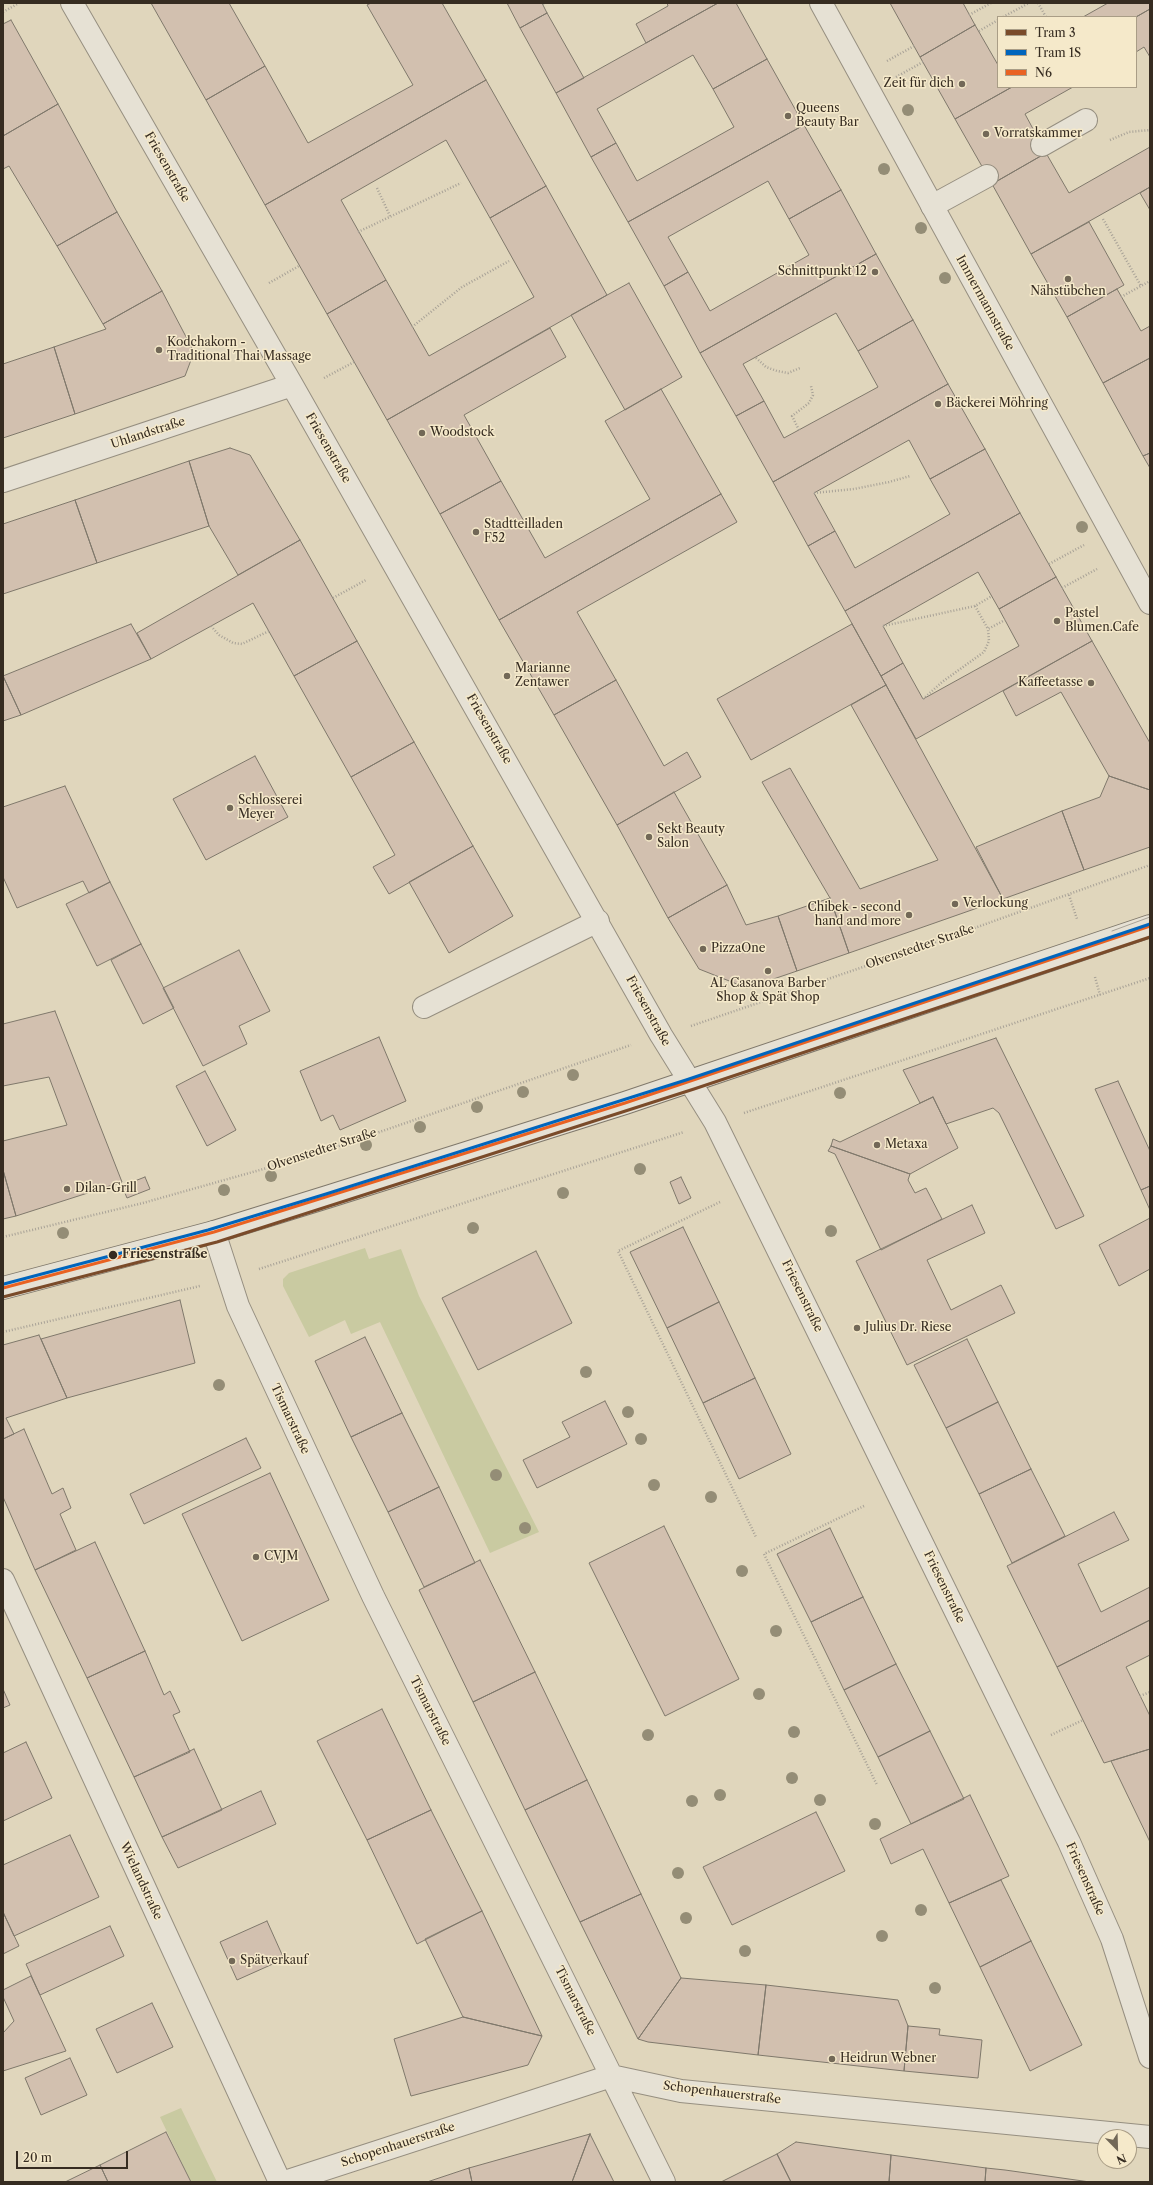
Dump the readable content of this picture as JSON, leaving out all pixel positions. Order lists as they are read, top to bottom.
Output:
{
  "streets": {
    "street": [
      "Friesenstraße",
      "Immermannstraße",
      "Uhlandstraße",
      "Tismarstraße",
      "Wielandstraße",
      "Schopenhauerstraße"
    ],
    "path": ["Olvenstedter Straße"]
  },
  "crossings": [
    ["Friesenstraße", "Uhlandstraße"],
    ["Tismarstraße", "Schopenhauerstraße"]
  ],
  "places": [
    "Zeit für dich",
    "Queens Beauty Bar",
    "Vorratskammer",
    "Schnittpunkt 12",
    "Nähstübchen",
    "Kodchakorn - Traditional Thai Massage",
    "Bäckerei Möhring",
    "Woodstock",
    "Stadtteilladen F52",
    "Pastel Blumen.Cafe",
    "Marianne Zentawer",
    "Kaffeetasse",
    "Schlosserei Meyer",
    "Sekt Beauty Salon",
    "Verlockung",
    "Chibek - second hand and more",
    "PizzaOne",
    "AL Casanova Barber Shop & Spät Shop",
    "Metaxa",
    "Dilan-Grill",
    "Friesenstraße",
    "Julius Dr. Riese",
    "CVJM",
    "Spätverkauf",
    "Heidrun Webner"
  ],
  "lines": ["tram line 1S", "transit line N6", "tram line 3"],
  "legend": ["Tram 3", "Tram 1S", "N6"],
  "scale_bar": "20 m",
  "north": "bottom right"
}
